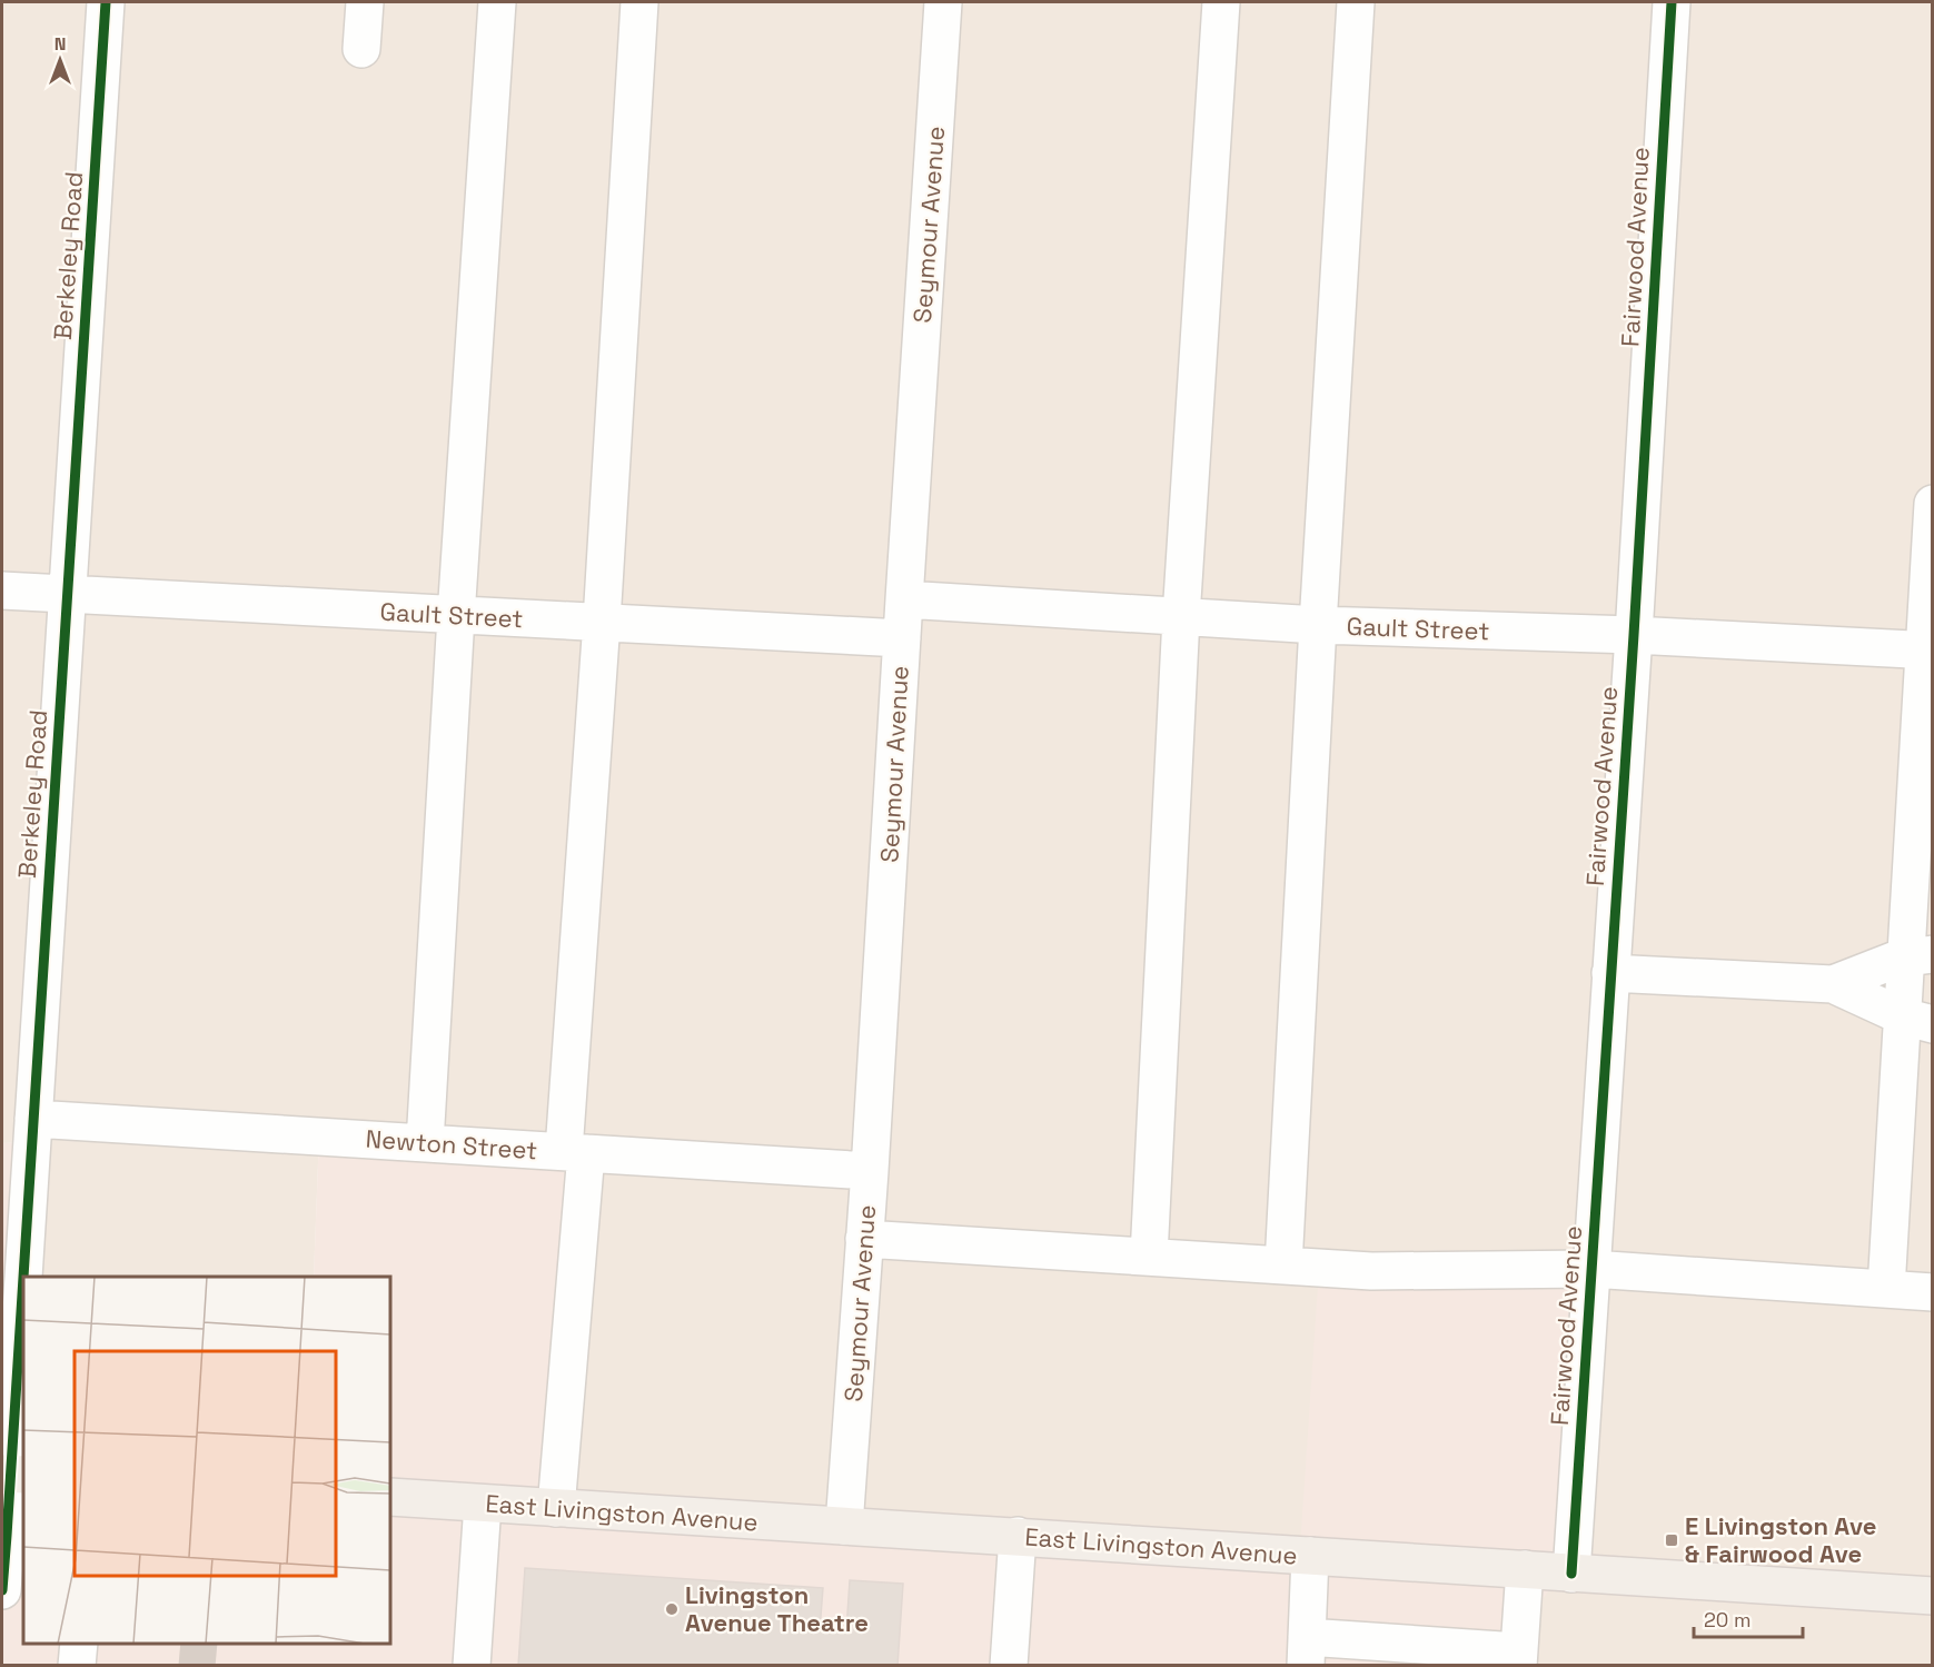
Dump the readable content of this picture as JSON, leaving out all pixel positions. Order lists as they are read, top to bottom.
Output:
{
  "streets": {
    "main road": ["East Livingston Avenue"],
    "street": [
      "Seymour Avenue",
      "Fairwood Avenue",
      "Berkeley Road",
      "Gault Street",
      "Newton Street"
    ]
  },
  "crossings": [
    ["Seymour Avenue", "Gault Street"],
    ["Seymour Avenue", "Newton Street"],
    ["Seymour Avenue", "East Livingston Avenue"],
    ["Fairwood Avenue", "Gault Street"],
    ["Fairwood Avenue", "East Livingston Avenue"],
    ["Berkeley Road", "Gault Street"],
    ["Berkeley Road", "Newton Street"]
  ],
  "places": {
    "transit": ["E Livingston Ave & Fairwood Ave"],
    "other": ["Livingston Avenue Theatre"]
  },
  "scale_bar": "20 m",
  "north": "top"
}
